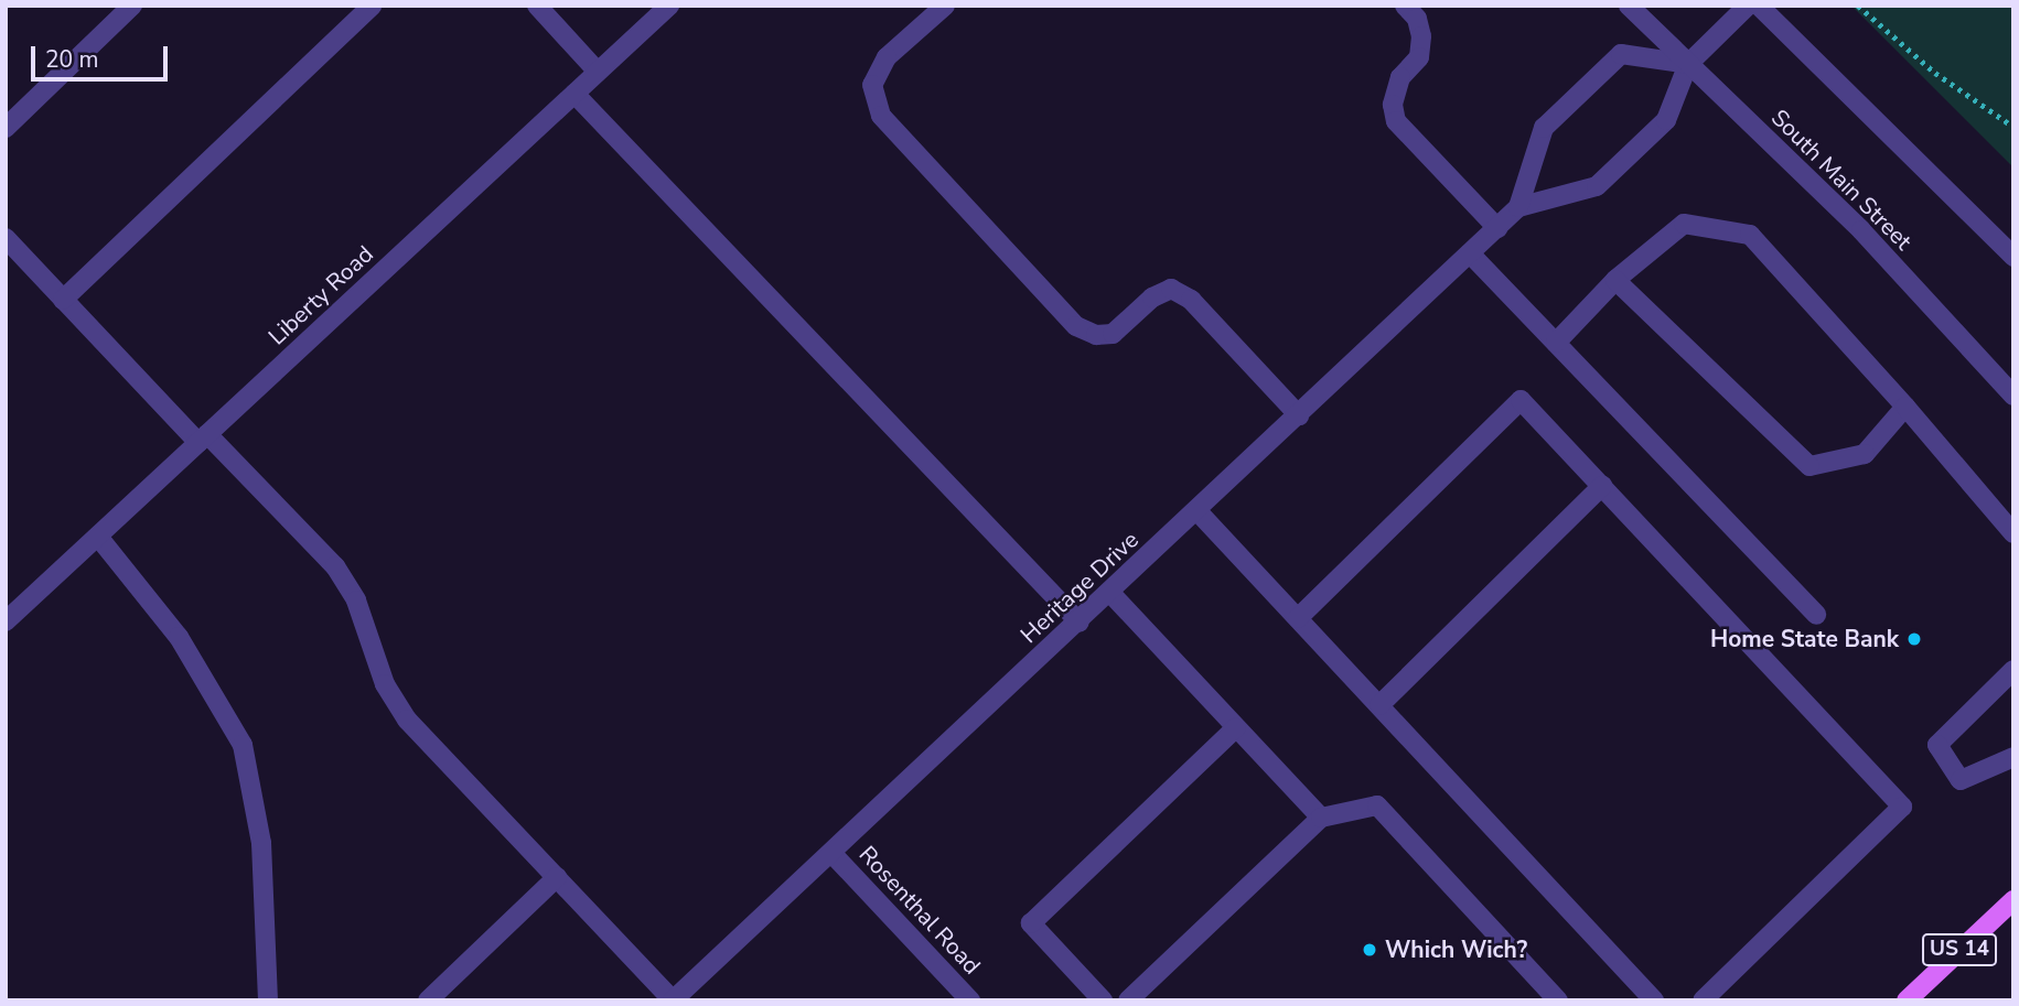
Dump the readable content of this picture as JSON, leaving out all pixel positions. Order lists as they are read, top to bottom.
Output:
{
  "streets": {
    "main road": ["US 14"],
    "street": [
      "South Main Street",
      "Liberty Road",
      "Heritage Drive",
      "Rosenthal Road"
    ]
  },
  "crossings": [
    ["South Main Street", "Heritage Drive"],
    ["Heritage Drive", "Rosenthal Road"]
  ],
  "places": ["Home State Bank", "Which Wich?"],
  "scale_bar": "20 m"
}
